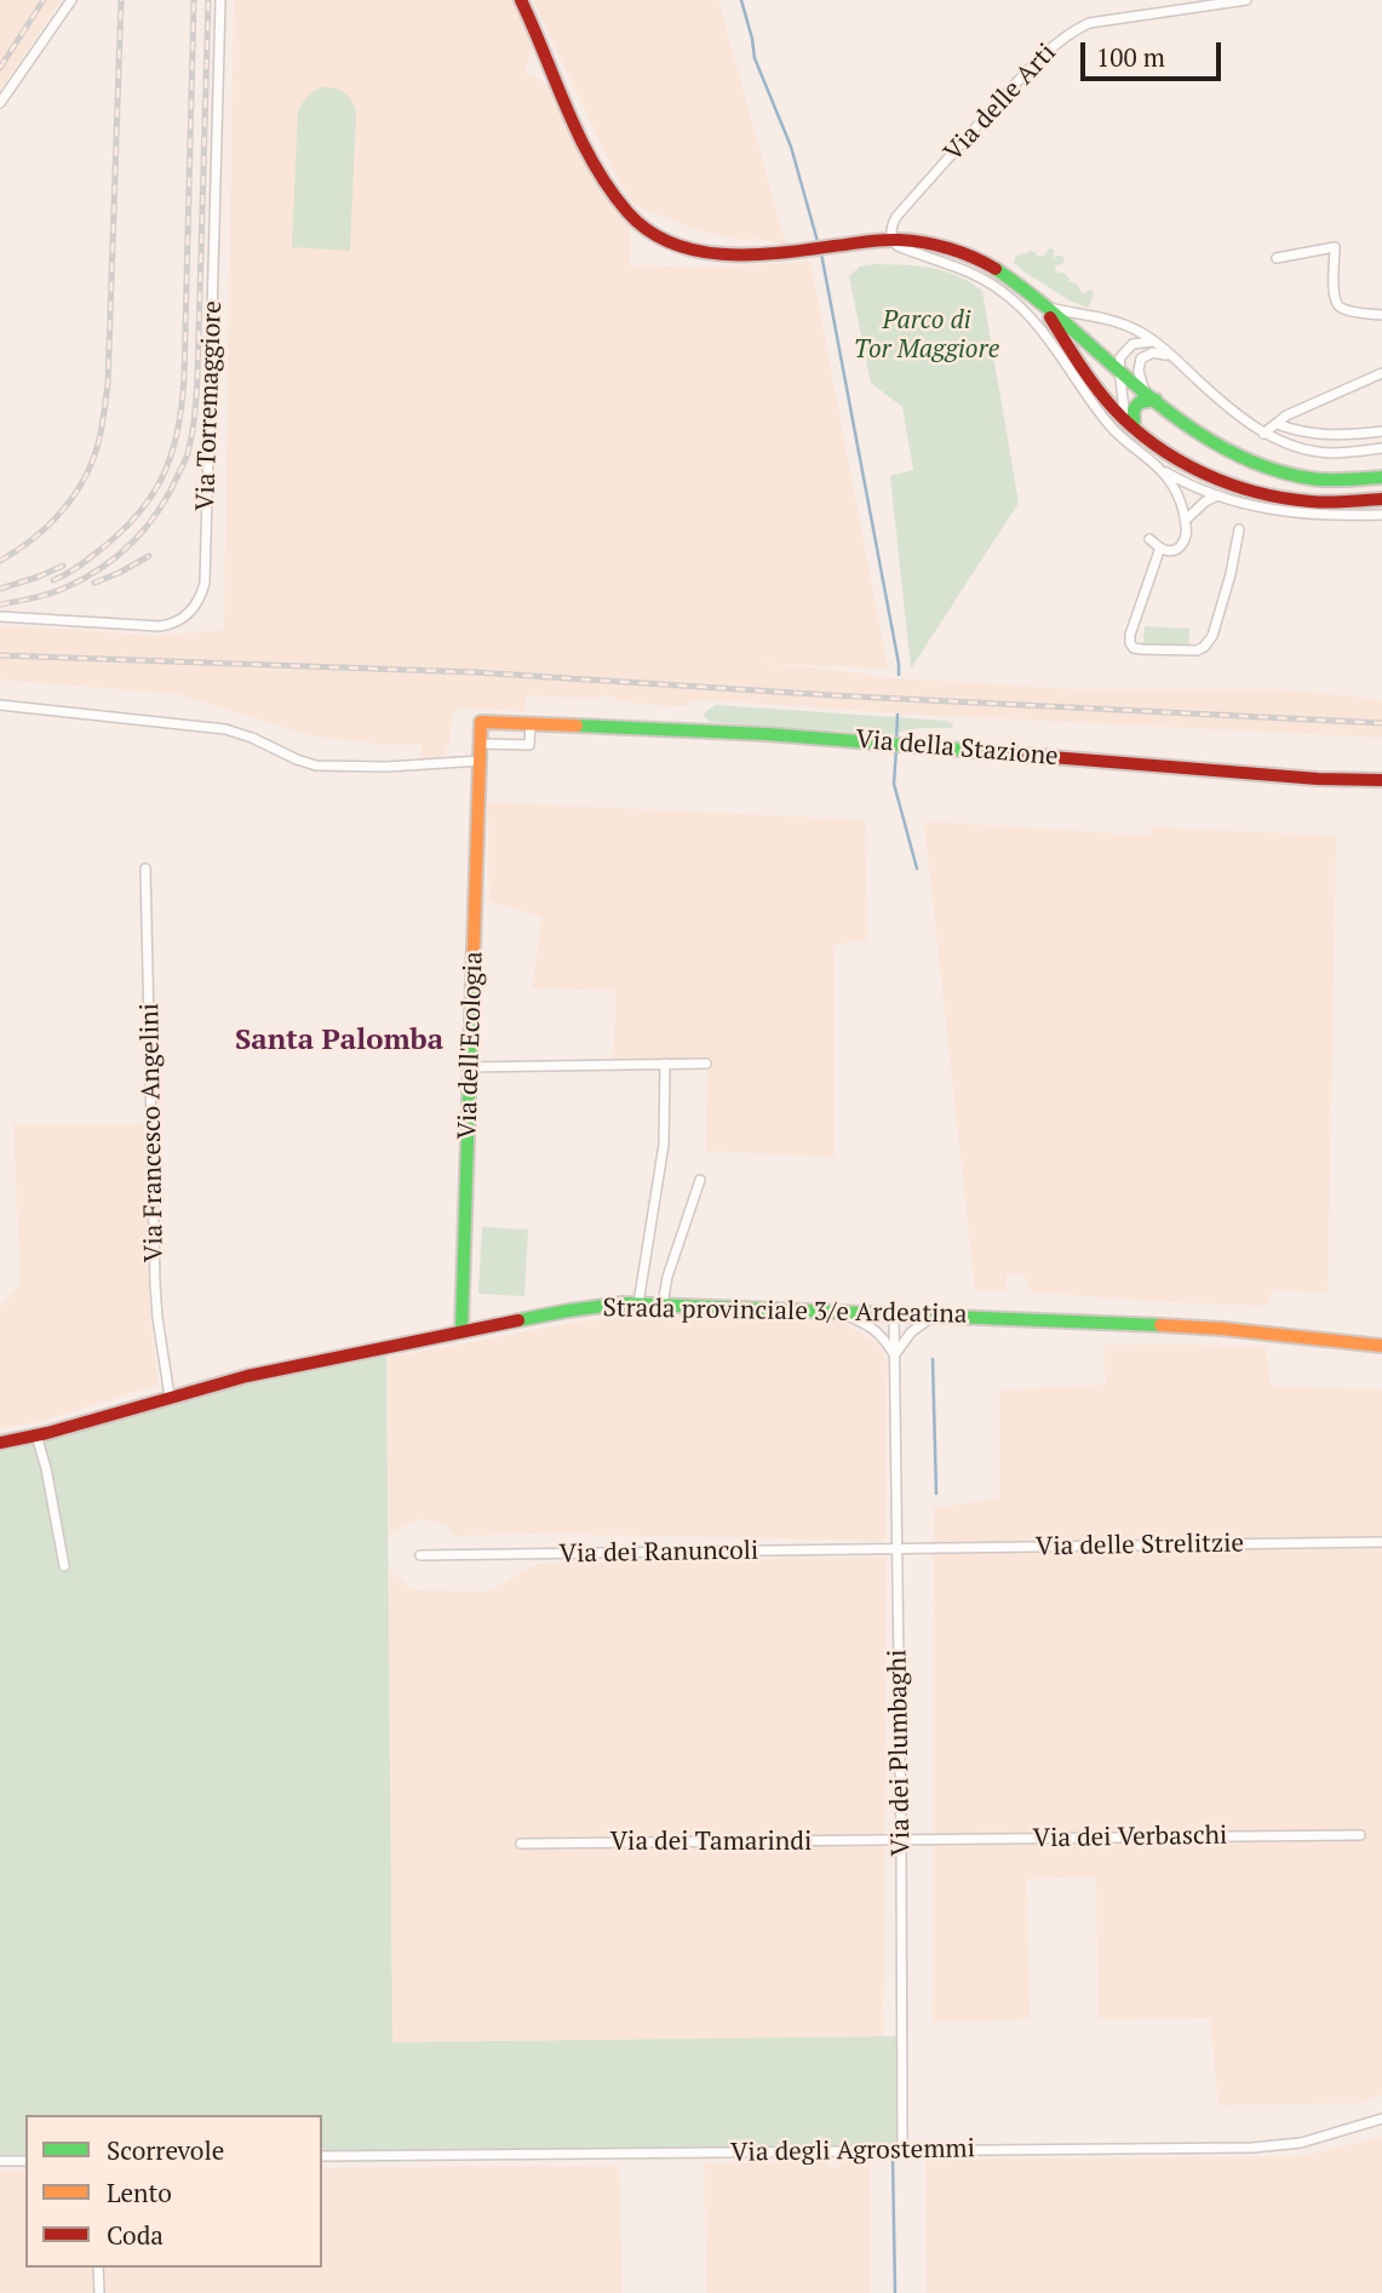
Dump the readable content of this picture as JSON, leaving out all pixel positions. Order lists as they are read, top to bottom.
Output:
{
  "streets": {
    "street": [
      "Via delle Arti",
      "Via Torremaggiore",
      "Via della Stazione",
      "Via dell'Ecologia",
      "Via Francesco Angelini",
      "Strada provinciale 3/e Ardeatina",
      "Via delle Strelitzie",
      "Via dei Ranuncoli",
      "Via dei Plumbaghi",
      "Via dei Verbaschi",
      "Via dei Tamarindi",
      "Via degli Agrostemmi"
    ]
  },
  "crossings": [
    ["Via dell'Ecologia", "Strada provinciale 3/e Ardeatina"],
    ["Via Francesco Angelini", "Strada provinciale 3/e Ardeatina"],
    ["Strada provinciale 3/e Ardeatina", "Via dei Plumbaghi"],
    ["Via delle Strelitzie", "Via dei Ranuncoli"],
    ["Via delle Strelitzie", "Via dei Plumbaghi"],
    ["Via dei Ranuncoli", "Via dei Plumbaghi"],
    ["Via dei Plumbaghi", "Via dei Verbaschi"],
    ["Via dei Plumbaghi", "Via dei Tamarindi"],
    ["Via dei Plumbaghi", "Via degli Agrostemmi"],
    ["Via dei Verbaschi", "Via dei Tamarindi"]
  ],
  "districts": ["Santa Palomba"],
  "parks": ["Parco di Tor Maggiore"],
  "legend": ["Scorrevole", "Lento", "Coda"],
  "scale_bar": "100 m"
}
